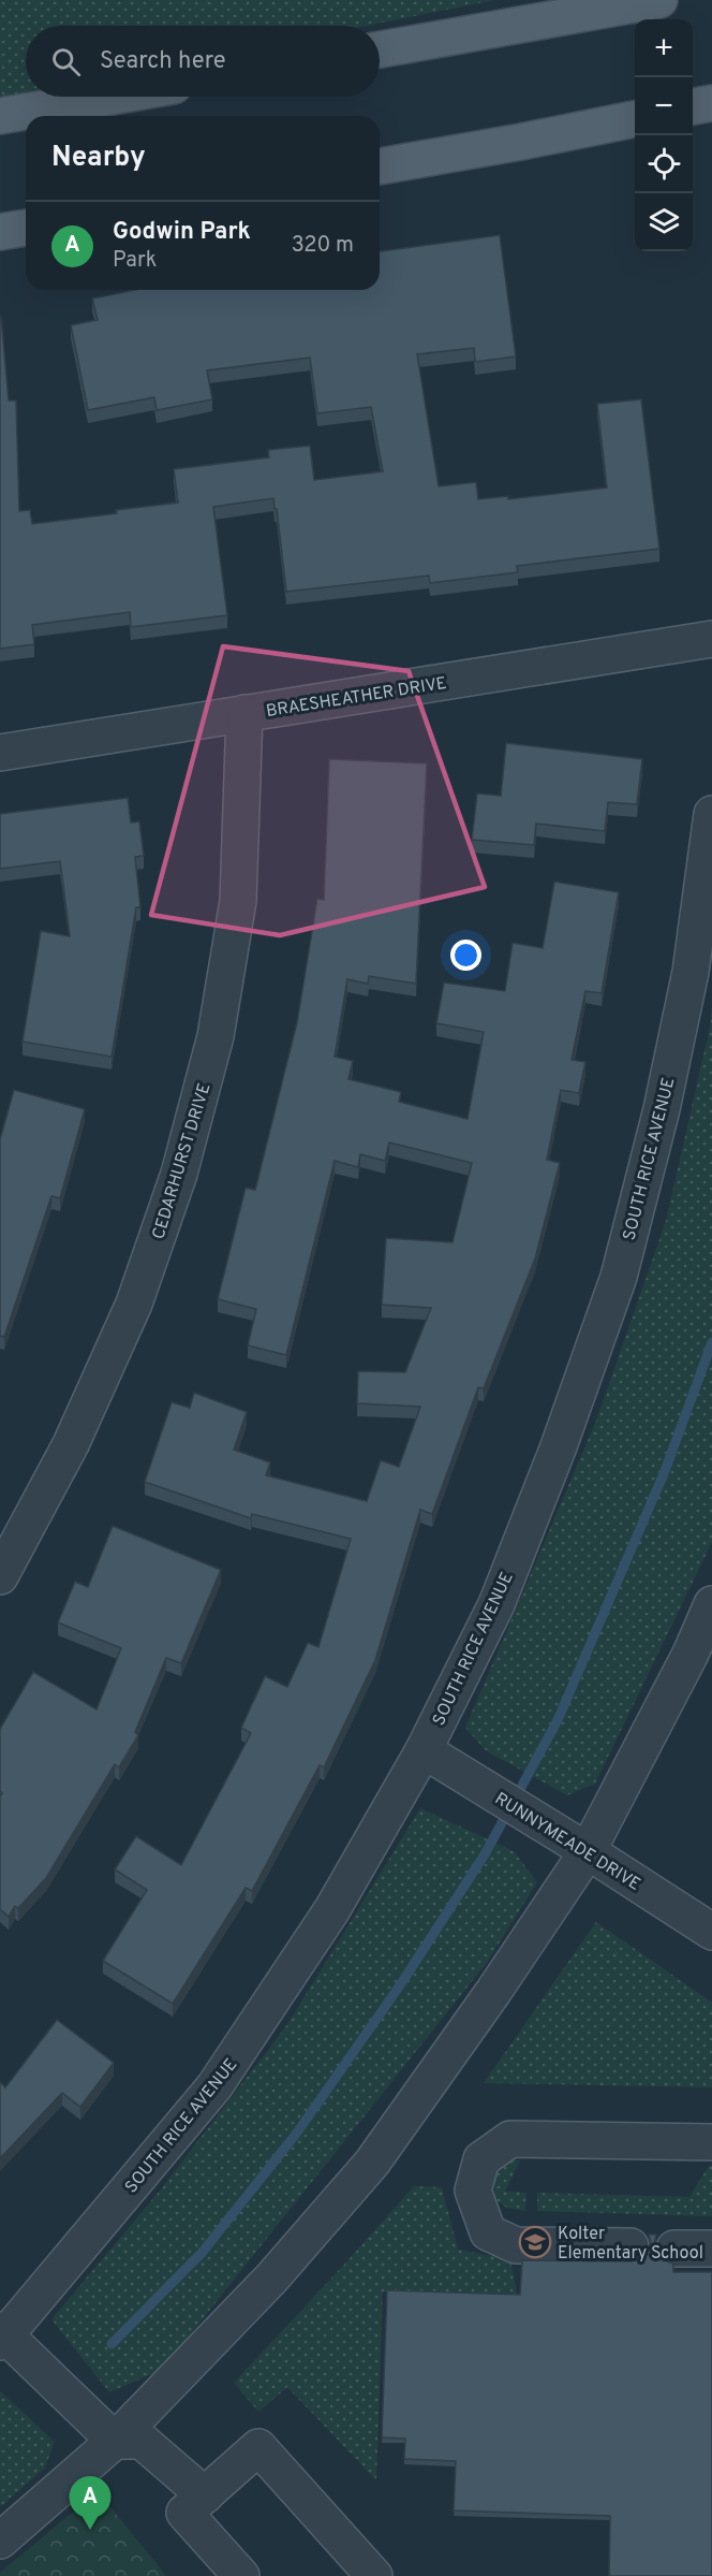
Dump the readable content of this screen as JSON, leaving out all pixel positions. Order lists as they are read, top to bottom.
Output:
{
  "streets": {
    "street": [
      "BRAESHEATHER DRIVE",
      "SOUTH RICE AVENUE",
      "CEDARHURST DRIVE",
      "RUNNYMEADE DRIVE"
    ]
  },
  "crossings": [
    ["BRAESHEATHER DRIVE", "CEDARHURST DRIVE"],
    ["SOUTH RICE AVENUE", "RUNNYMEADE DRIVE"]
  ],
  "places": {
    "school or university": ["Kolter Elementary School"]
  },
  "page": {
    "map_buttons": ["+", "−"],
    "search": "Search here",
    "heading": "Nearby",
    "list": [
      {
        "mark": "A",
        "name": "Godwin Park",
        "note": "Park",
        "value": "320 m"
      }
    ],
    "pins": "A"
  }
}
